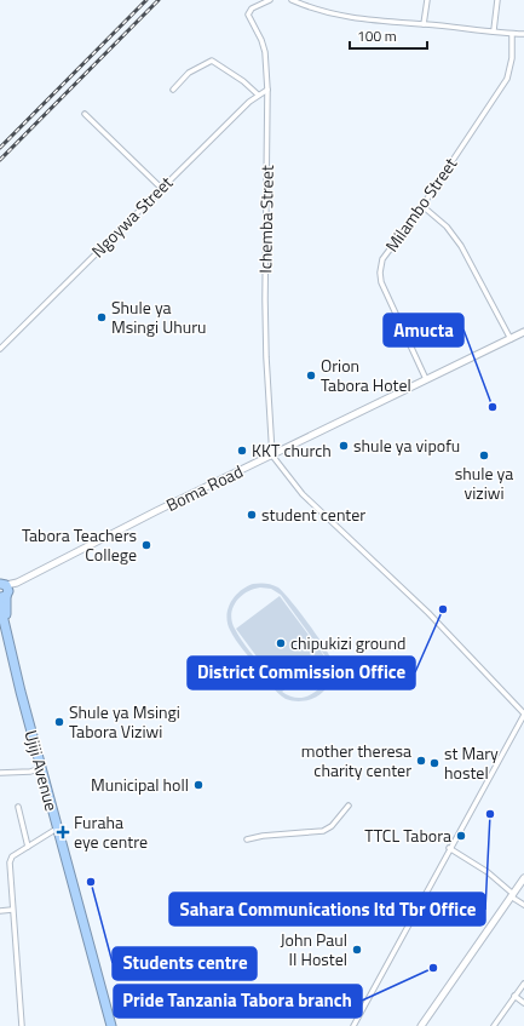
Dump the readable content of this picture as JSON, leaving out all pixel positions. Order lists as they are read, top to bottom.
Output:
{
  "streets": {
    "highway": ["Ujiji Avenue"],
    "main road": ["Boma Road"],
    "street": ["Milambo Street", "Ngoywa Street", "Ichemba Street"]
  },
  "crossings": [
    ["Milambo Street", "Boma Road"],
    ["Ngoywa Street", "Ichemba Street"],
    ["Ichemba Street", "Boma Road"]
  ],
  "places": {
    "other": [
      "Shule ya Msingi Uhuru",
      "Orion Tabora Hotel",
      "Amucta",
      "shule ya vipofu",
      "KKT church",
      "shule ya viziwi",
      "student center",
      "Tabora Teachers College",
      "District Commission Office",
      "chipukizi ground",
      "Shule ya Msingi Tabora Viziwi",
      "mother theresa charity center",
      "st Mary hostel",
      "Municipal holl",
      "Sahara Communications ltd Tbr Office",
      "TTCL Tabora",
      "Students centre",
      "John Paul II Hostel",
      "Pride Tanzania Tabora branch"
    ],
    "health": ["Furaha eye centre"]
  },
  "scale_bar": "100 m"
}
